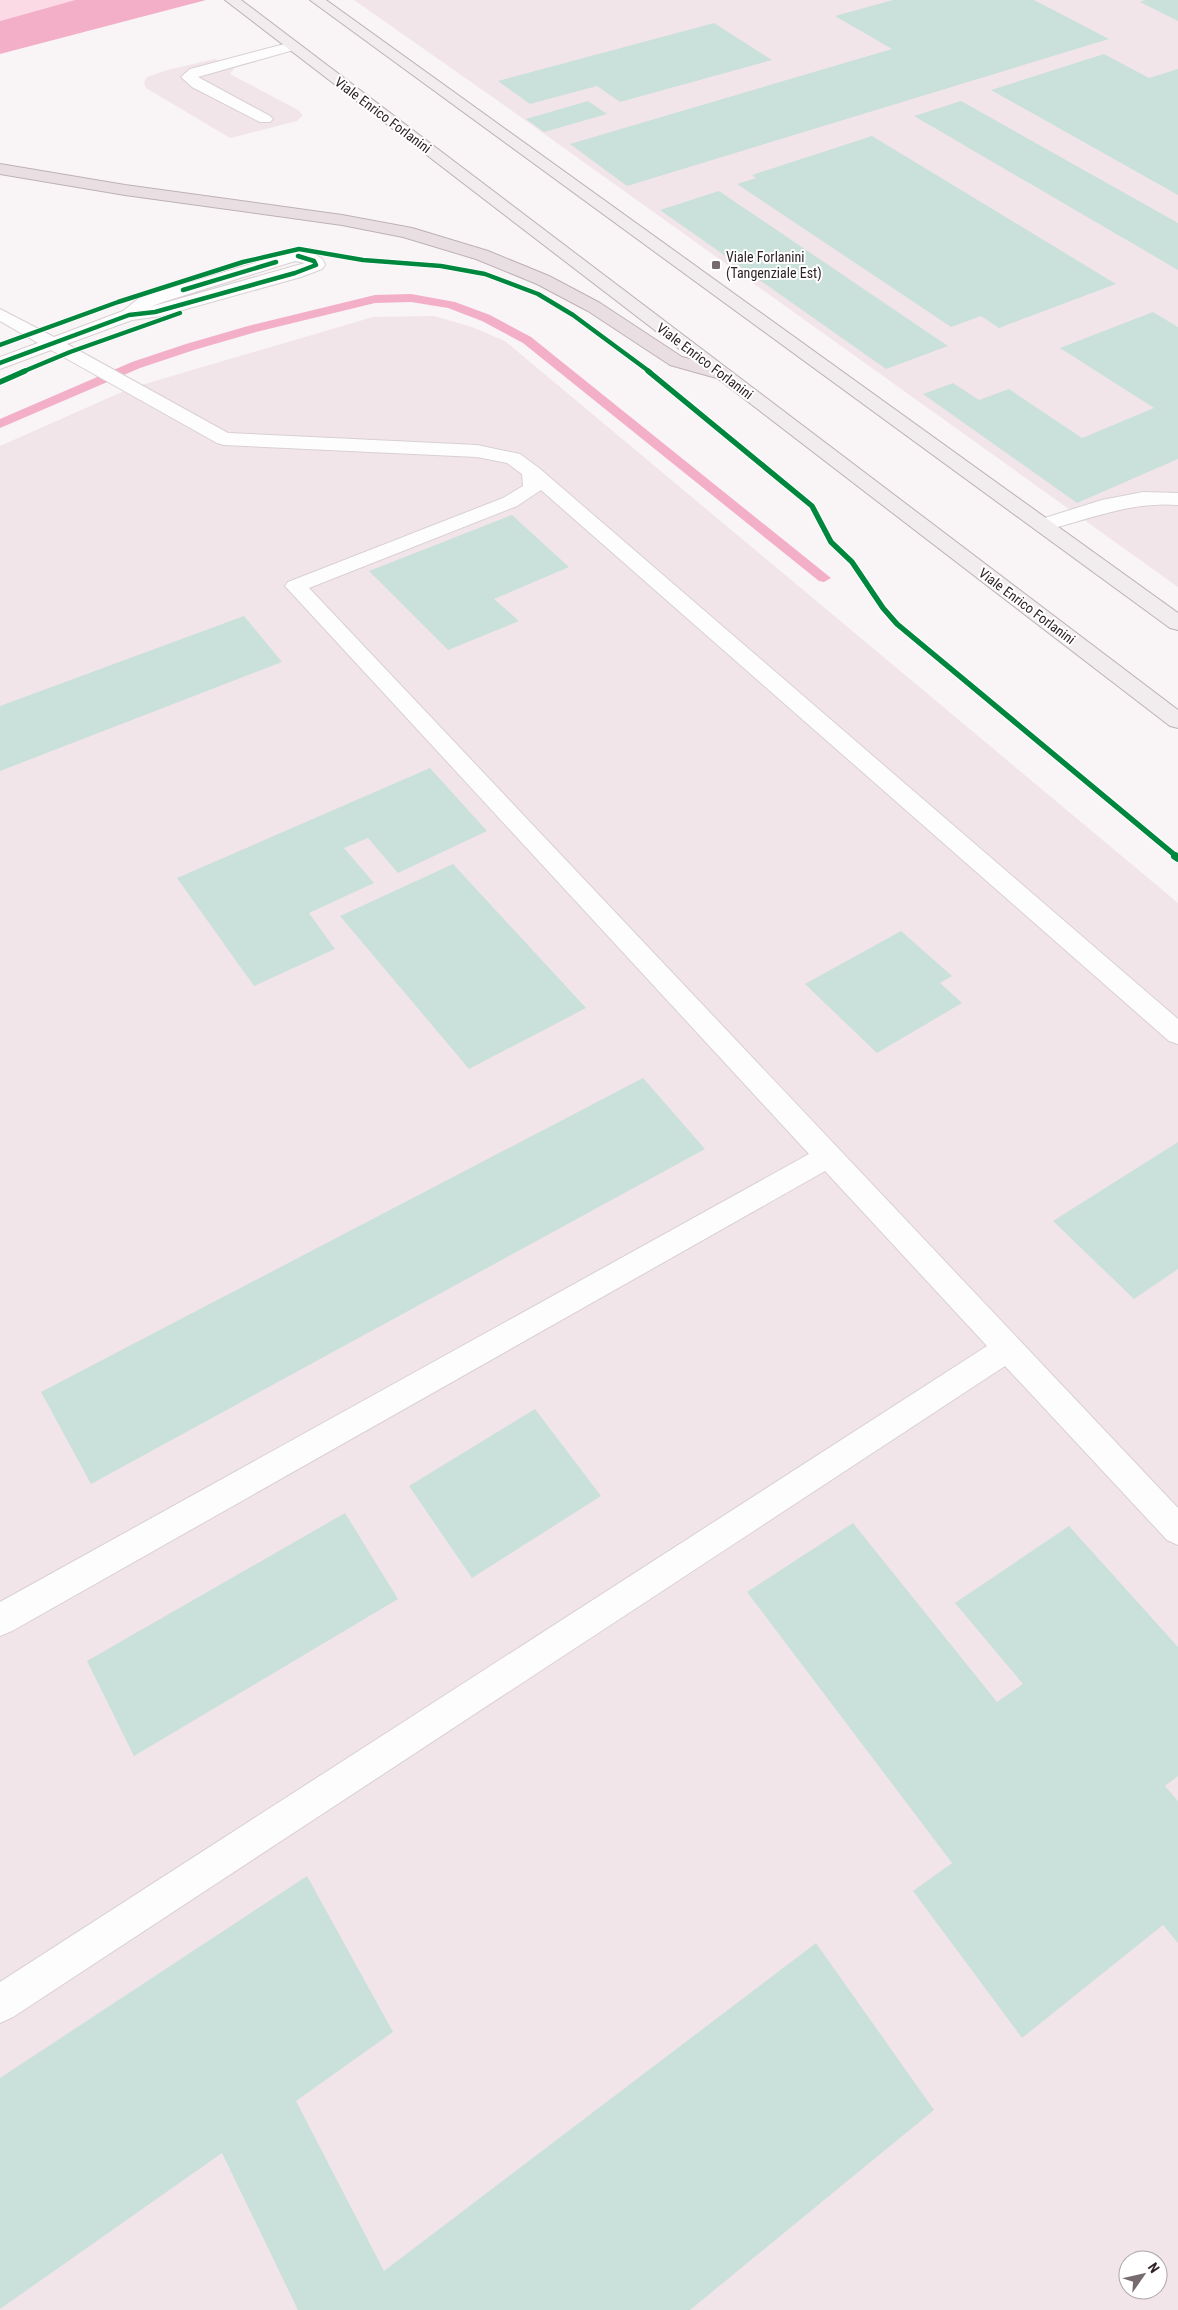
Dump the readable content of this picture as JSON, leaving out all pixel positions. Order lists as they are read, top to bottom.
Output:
{
  "streets": {
    "main road": ["Viale Enrico Forlanini"]
  },
  "places": {
    "transit": ["Viale Forlanini (Tangenziale Est)"]
  },
  "north": "top right"
}
